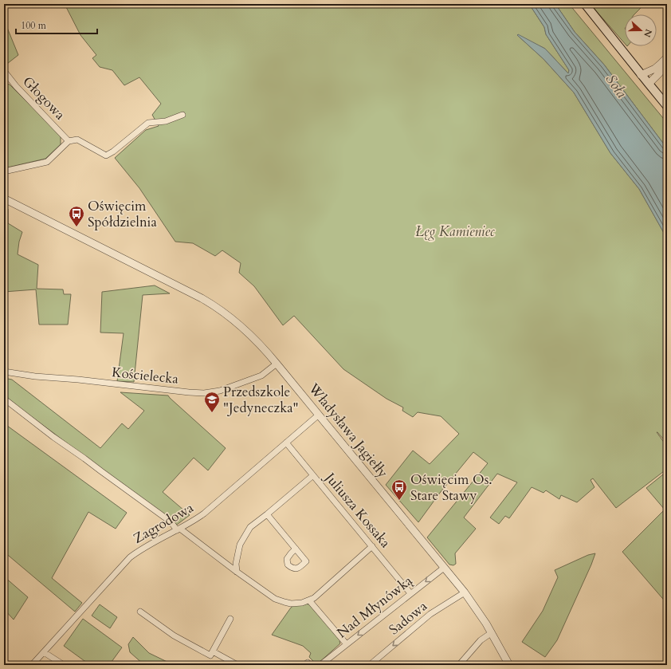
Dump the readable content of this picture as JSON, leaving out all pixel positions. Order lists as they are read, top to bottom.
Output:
{
  "streets": {
    "street": [
      "Głogowa",
      "Kościelecka",
      "Władysława Jagiełły",
      "Juliusza Kossaka",
      "Zagrodowa",
      "Nad Młynówką",
      "Sadowa"
    ]
  },
  "crossings": [
    ["Kościelecka", "Władysława Jagiełły"],
    ["Władysława Jagiełły", "Zagrodowa"],
    ["Władysława Jagiełły", "Nad Młynówką"],
    ["Władysława Jagiełły", "Sadowa"],
    ["Juliusza Kossaka", "Zagrodowa"],
    ["Juliusza Kossaka", "Nad Młynówką"]
  ],
  "one_way": ["Nad Młynówką", "Sadowa"],
  "water": ["Soła"],
  "parks": ["Łęg Kamieniec"],
  "places": {
    "bus stop": ["Oświęcim Spółdzielnia", "Oświęcim Os. Stare Stawy"],
    "school or university": ["Przedszkole \"Jedyneczka\""]
  },
  "scale_bar": "100 m",
  "north": "right"
}
